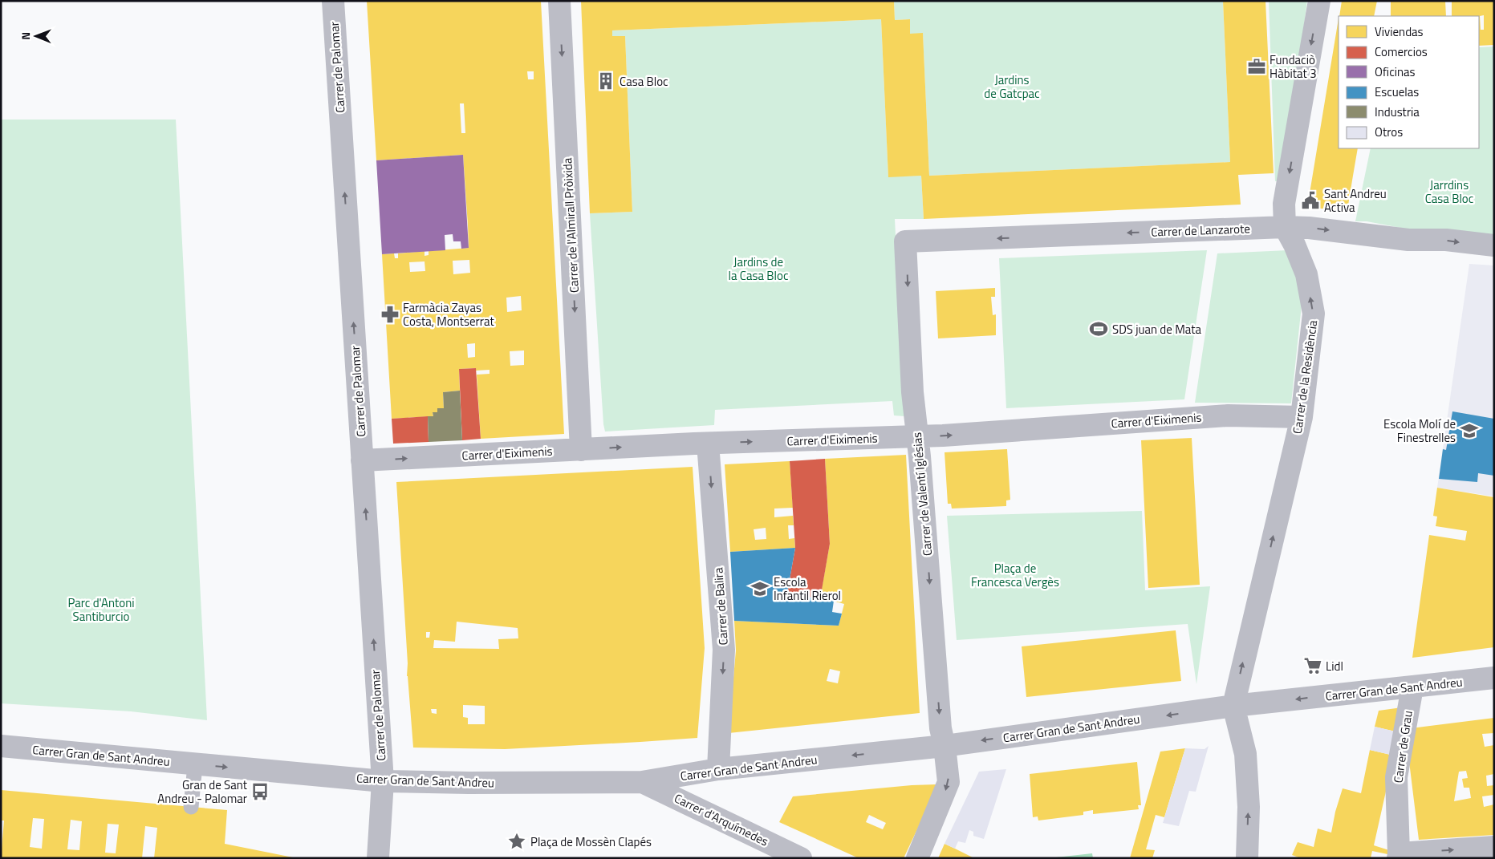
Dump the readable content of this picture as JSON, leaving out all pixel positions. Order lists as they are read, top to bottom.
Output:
{
  "streets": {
    "street": [
      "Carrer de Palomar",
      "Carrer de l'Almirall Pròixida",
      "Carrer de Lanzarote",
      "Carrer de la Residència",
      "Carrer d'Eiximenis",
      "Carrer de Valentí Iglésias",
      "Carrer de Balira",
      "Carrer Gran de Sant Andreu",
      "Carrer de Grau",
      "Carrer d'Arquímedes"
    ]
  },
  "crossings": [
    ["Carrer de Palomar", "Carrer d'Eiximenis"],
    ["Carrer de Palomar", "Carrer Gran de Sant Andreu"],
    ["Carrer de l'Almirall Pròixida", "Carrer d'Eiximenis"],
    ["Carrer de Lanzarote", "Carrer de la Residència"],
    ["Carrer de Lanzarote", "Carrer de Valentí Iglésias"],
    ["Carrer de la Residència", "Carrer d'Eiximenis"],
    ["Carrer de la Residència", "Carrer Gran de Sant Andreu"],
    ["Carrer d'Eiximenis", "Carrer de Valentí Iglésias"],
    ["Carrer d'Eiximenis", "Carrer de Balira"],
    ["Carrer de Valentí Iglésias", "Carrer Gran de Sant Andreu"],
    ["Carrer de Balira", "Carrer Gran de Sant Andreu"],
    ["Carrer Gran de Sant Andreu", "Carrer de Grau"],
    ["Carrer Gran de Sant Andreu", "Carrer d'Arquímedes"]
  ],
  "one_way": [
    "Carrer de Palomar",
    "Carrer de l'Almirall Pròixida",
    "Carrer d'Eiximenis",
    "Carrer de Valentí Iglésias",
    "Carrer de Balira",
    "Carrer de Grau"
  ],
  "parks": [
    "Jardins de Gatcpac",
    "Jarrdins Casa Bloc",
    "Jardins de la Casa Bloc",
    "Plaça de Francesca Vergès",
    "Parc d'Antoni Santiburcio"
  ],
  "places": {
    "office": ["Fundaciò Hàbitat 3"],
    "building": ["Casa Bloc"],
    "public building": ["Sant Andreu Activa"],
    "pharmacy": ["Farmàcia Zayas Costa, Montserrat"],
    "sports": ["SDS juan de Mata"],
    "school or university": ["Escola Molí de Finestrelles", "Escola Infantil Rierol"],
    "supermarket": ["Lidl"],
    "bus stop": ["Gran de Sant Andreu - Palomar"],
    "place": ["Plaça de Mossèn Clapés"]
  },
  "legend": [
    "Viviendas",
    "Comercios",
    "Oficinas",
    "Escuelas",
    "Industria",
    "Otros"
  ],
  "north": "left"
}
